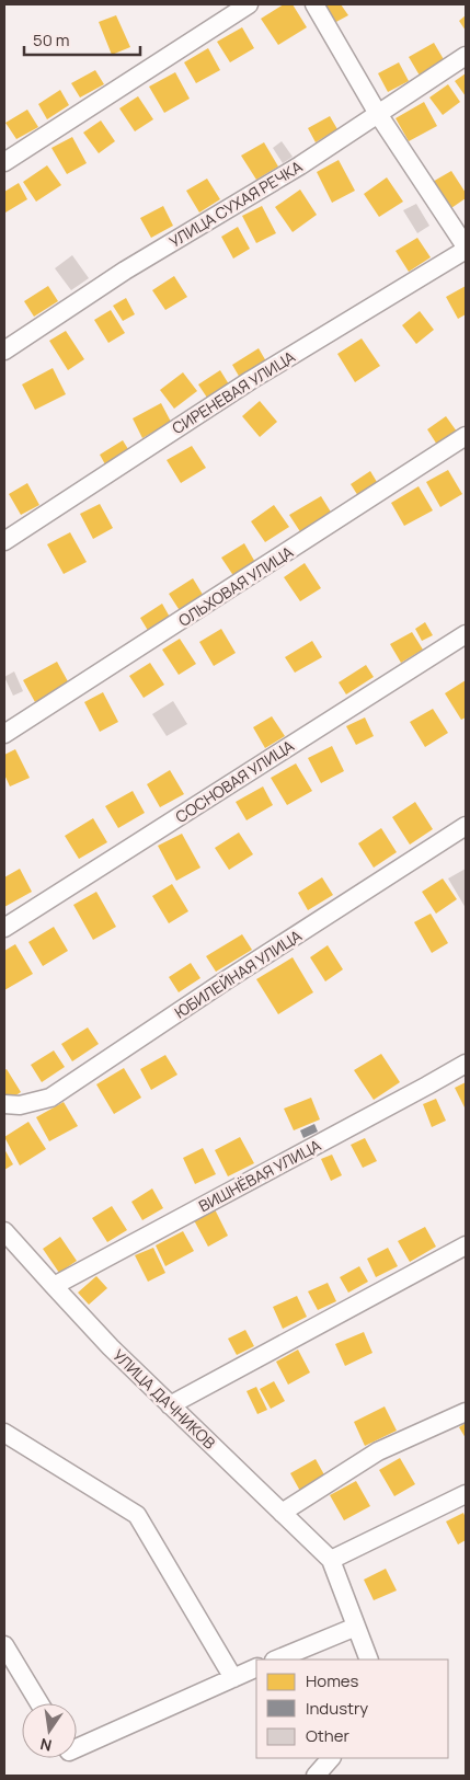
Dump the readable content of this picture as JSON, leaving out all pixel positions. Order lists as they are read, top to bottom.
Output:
{
  "streets": {
    "street": [
      "УЛИЦА СУХАЯ РЕЧКА",
      "СИРЕНЕВАЯ УЛИЦА",
      "ОЛЬХОВАЯ УЛИЦА",
      "СОСНОВАЯ УЛИЦА",
      "ЮБИЛЕЙНАЯ УЛИЦА",
      "ВИШНЁВАЯ УЛИЦА",
      "УЛИЦА ДАЧНИКОВ"
    ]
  },
  "crossings": [
    ["ВИШНЁВАЯ УЛИЦА", "УЛИЦА ДАЧНИКОВ"]
  ],
  "legend": ["Homes", "Industry", "Other"],
  "scale_bar": "50 m",
  "north": "bottom"
}
